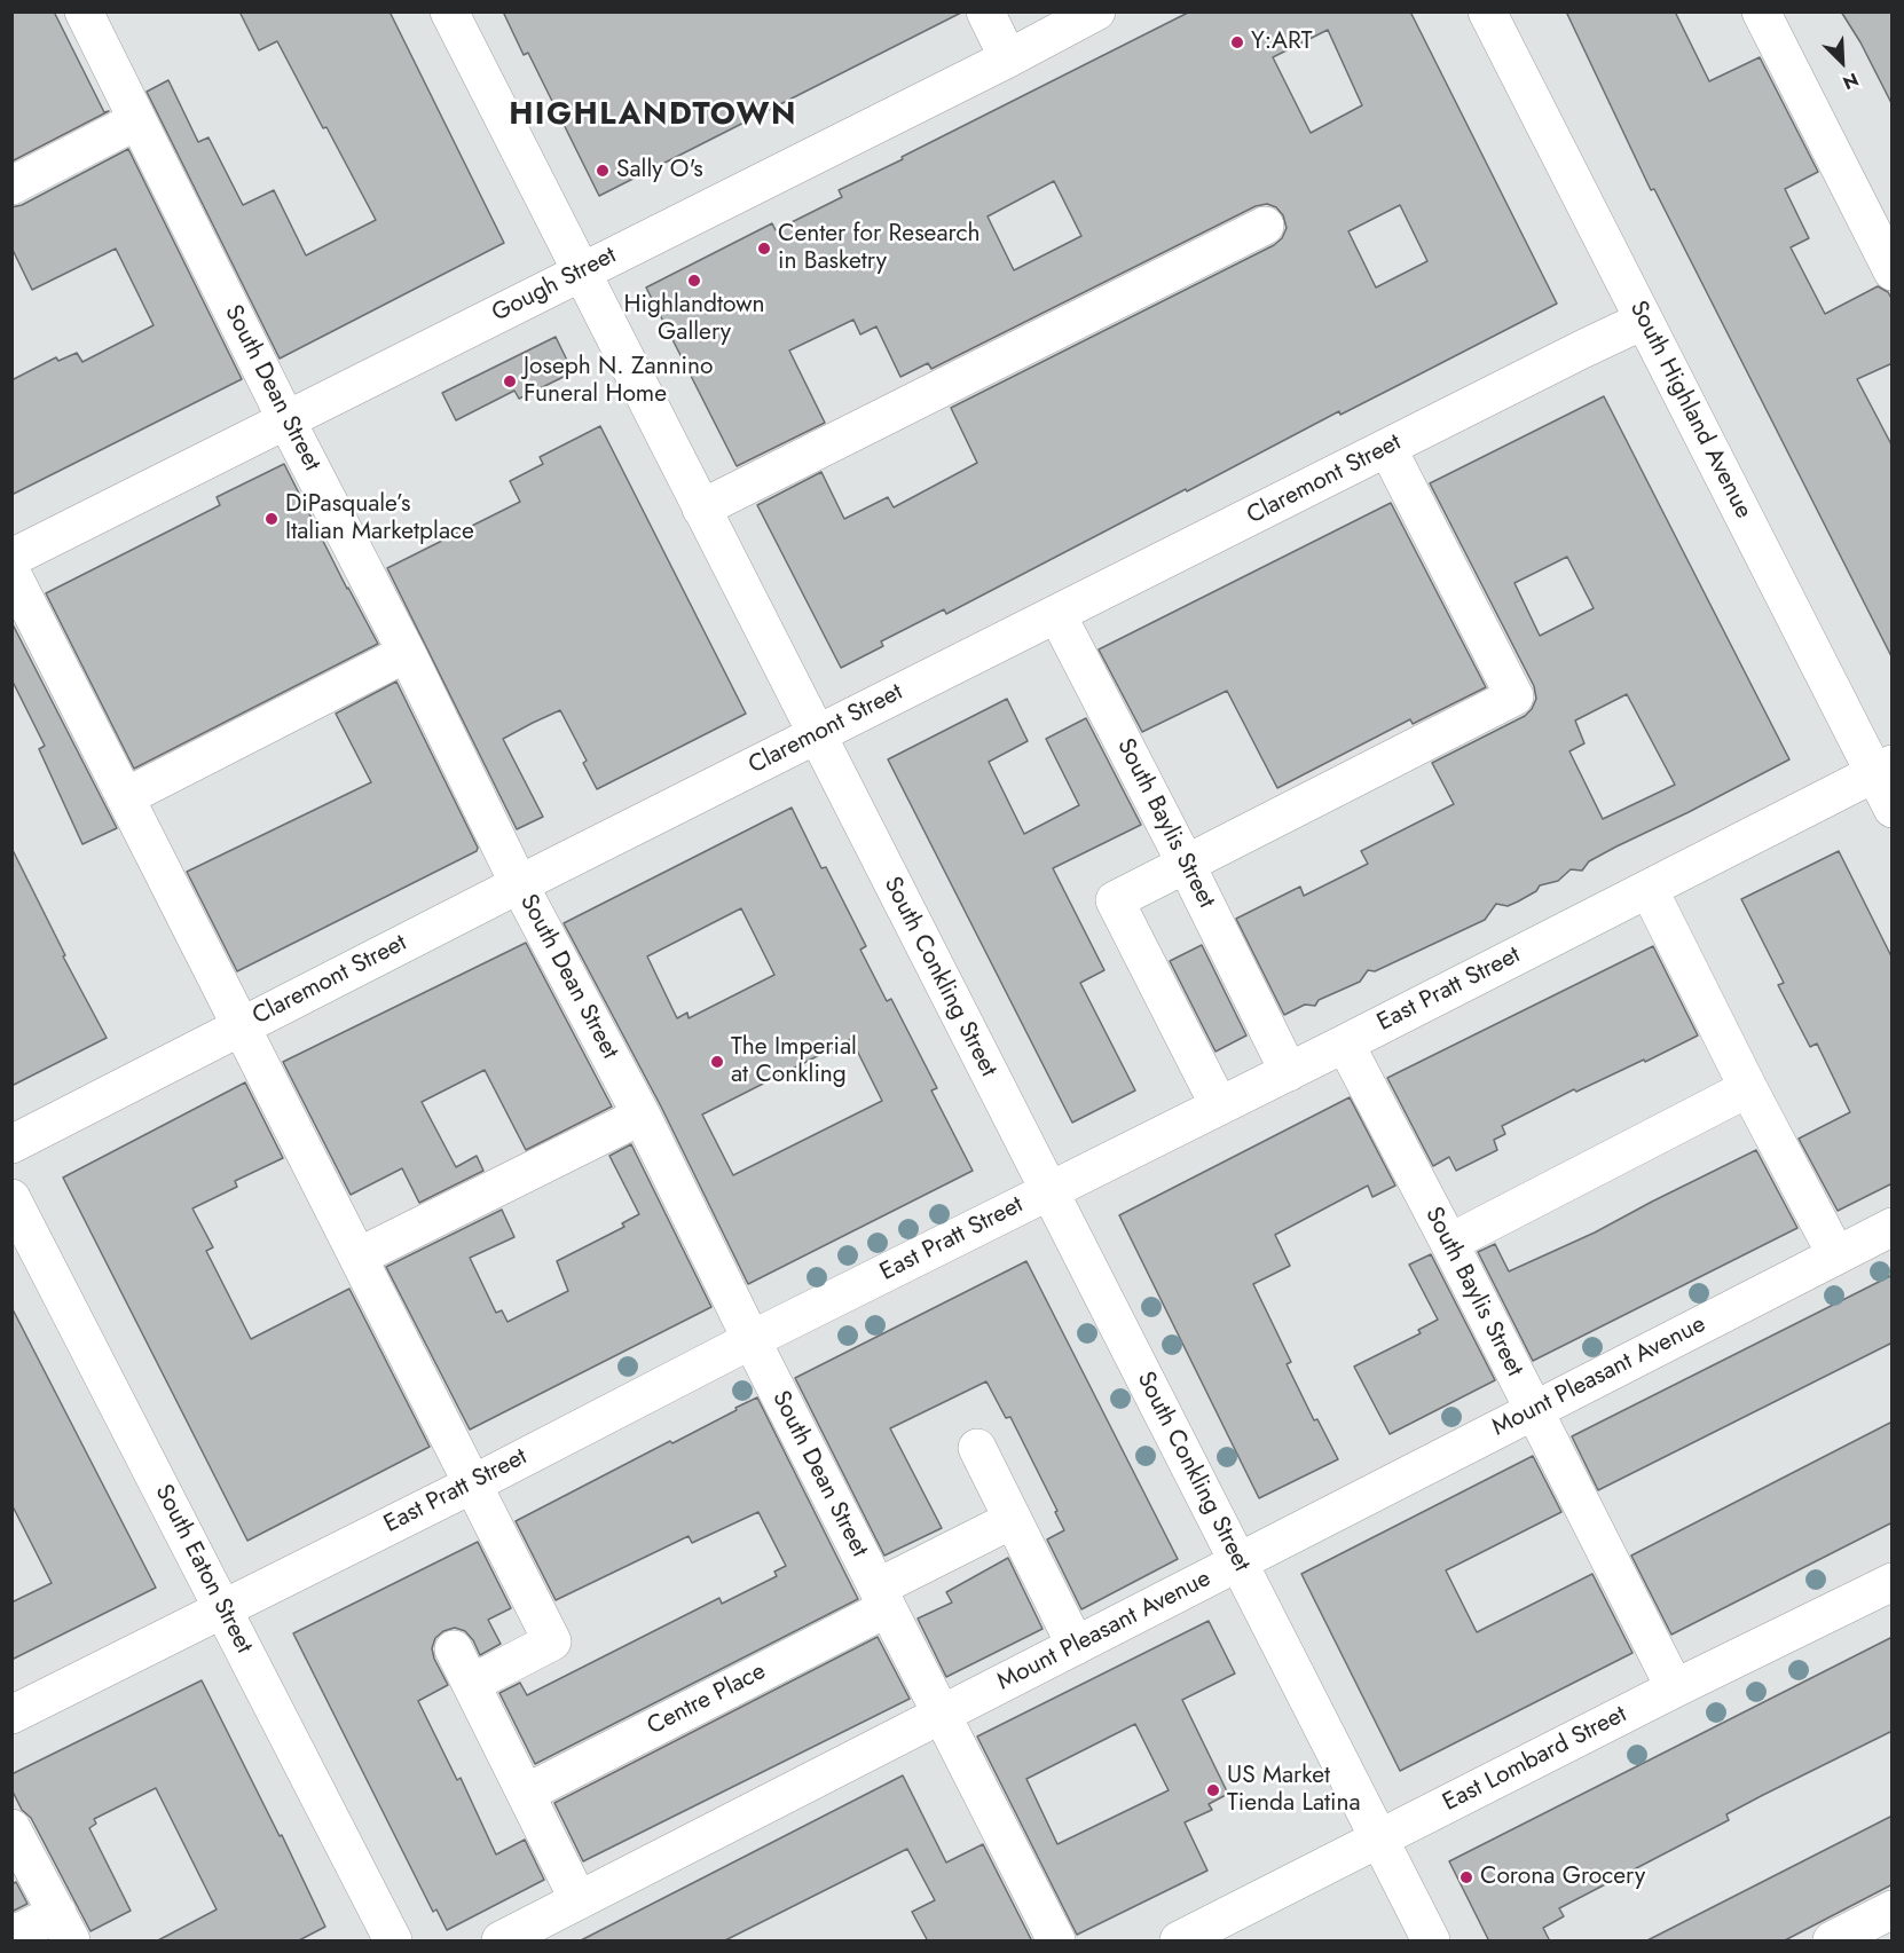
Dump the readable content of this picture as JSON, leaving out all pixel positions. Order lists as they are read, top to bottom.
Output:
{
  "streets": {
    "street": [
      "Gough Street",
      "South Dean Street",
      "South Highland Avenue",
      "Claremont Street",
      "South Baylis Street",
      "South Conkling Street",
      "East Pratt Street",
      "Mount Pleasant Avenue",
      "South Eaton Street",
      "Centre Place",
      "East Lombard Street"
    ]
  },
  "crossings": [
    ["Gough Street", "South Dean Street"],
    ["Gough Street", "South Conkling Street"],
    ["South Dean Street", "Claremont Street"],
    ["South Dean Street", "East Pratt Street"],
    ["South Dean Street", "Mount Pleasant Avenue"],
    ["South Dean Street", "Centre Place"],
    ["South Highland Avenue", "Claremont Street"],
    ["South Highland Avenue", "East Pratt Street"],
    ["Claremont Street", "South Baylis Street"],
    ["Claremont Street", "South Conkling Street"],
    ["South Baylis Street", "East Pratt Street"],
    ["South Baylis Street", "Mount Pleasant Avenue"],
    ["South Baylis Street", "East Lombard Street"],
    ["South Conkling Street", "East Pratt Street"],
    ["South Conkling Street", "Mount Pleasant Avenue"],
    ["South Conkling Street", "East Lombard Street"],
    ["East Pratt Street", "South Eaton Street"]
  ],
  "districts": ["HIGHLANDTOWN"],
  "places": [
    "Y:ART",
    "Sally O's",
    "Center for Research in Basketry",
    "Highlandtown Gallery",
    "Joseph N. Zannino Funeral Home",
    "DiPasquale’s Italian Marketplace",
    "The Imperial at Conkling",
    "US Market Tienda Latina",
    "Corona Grocery"
  ],
  "north": "bottom right"
}
